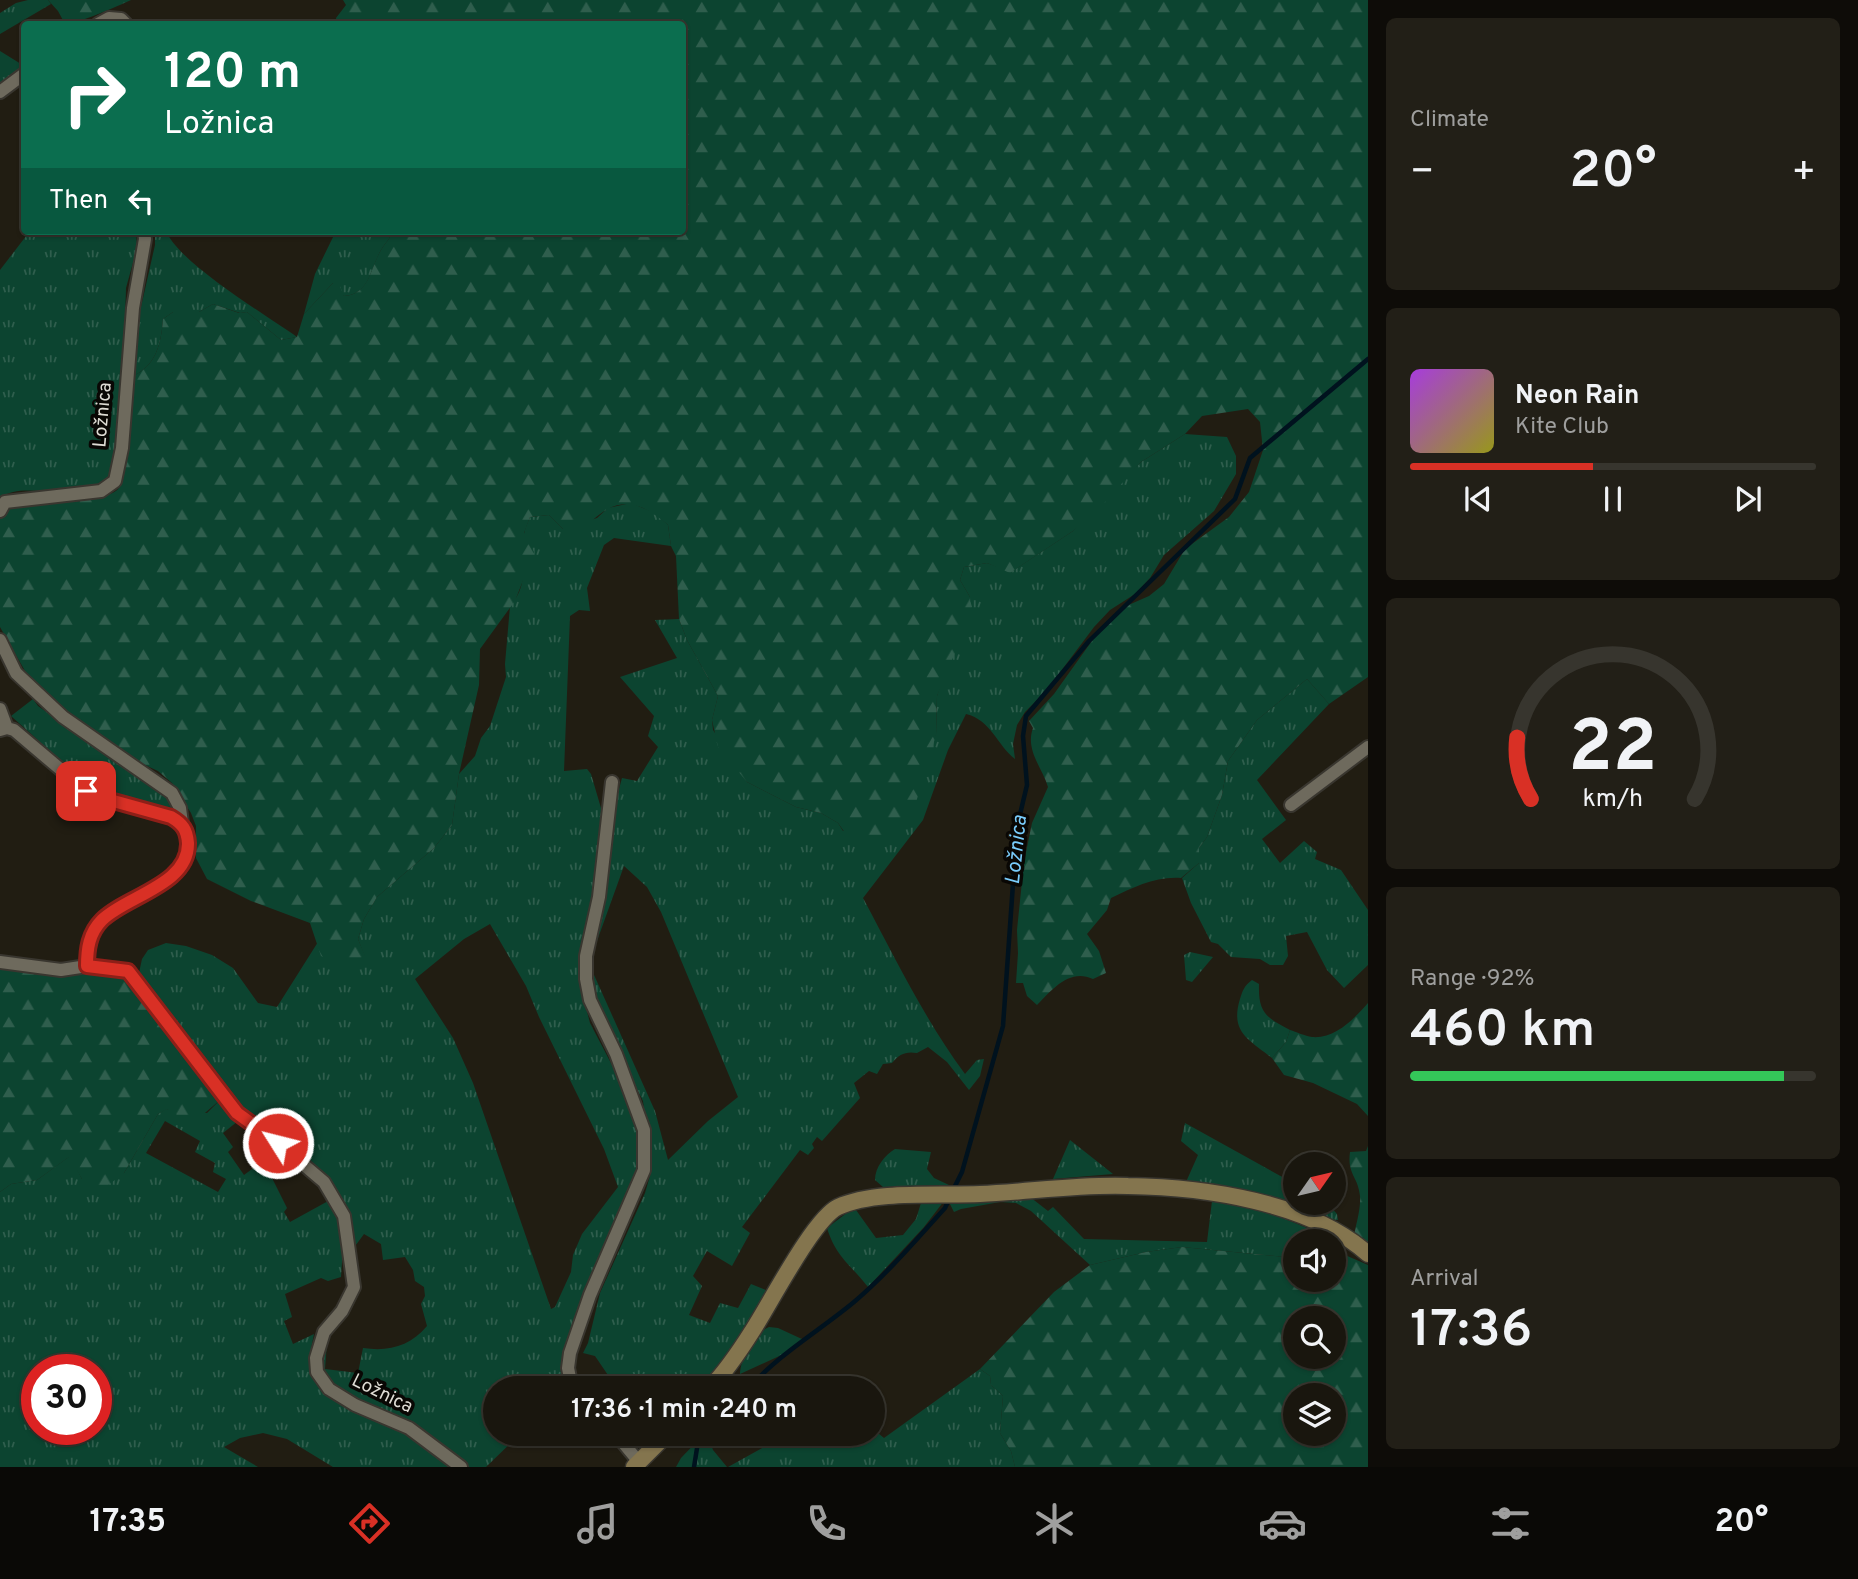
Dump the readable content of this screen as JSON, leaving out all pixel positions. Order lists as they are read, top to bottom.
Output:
{
  "streets": {
    "street": ["Ložnica"]
  },
  "water": ["Ložnica"],
  "north": "top right",
  "page": {
    "tile": [
      "Climate",
      ["Range · 92%", "460 km"],
      ["Arrival", "17:36"]
    ],
    "turn": ["120 m", "Ložnica"],
    "heat": ["−", "20°", "+"],
    "then": "Then",
    "song": ["Neon Rain", "Kite Club"],
    "limit": "30",
    "trip": "17:36 · 1 min · 240 m",
    "tabs": ["17:35", "20°"],
    "gauge": ["22", "km/h"]
  }
}
